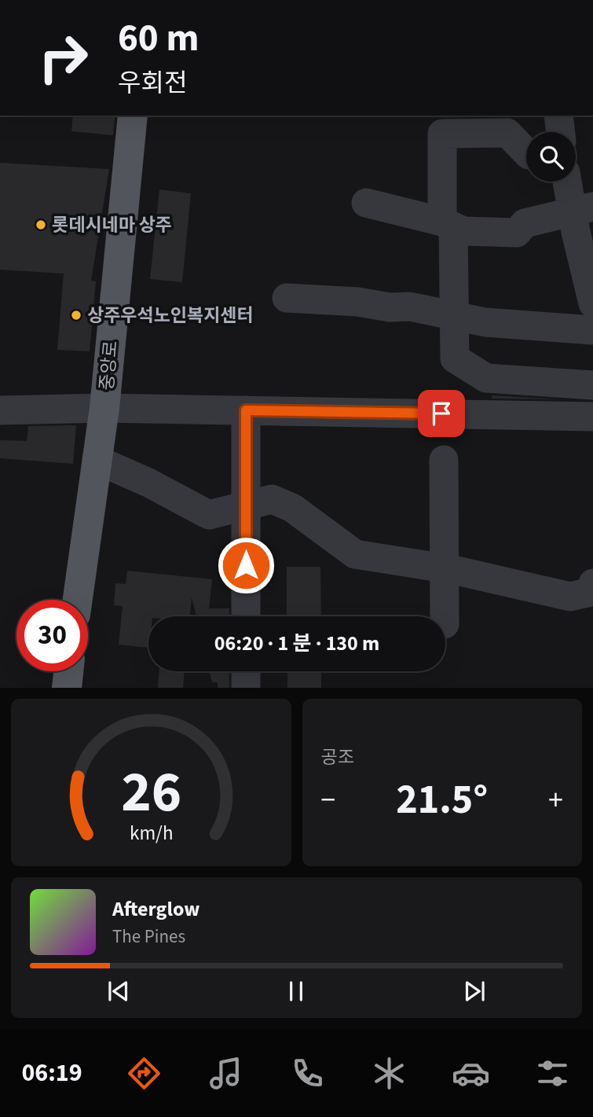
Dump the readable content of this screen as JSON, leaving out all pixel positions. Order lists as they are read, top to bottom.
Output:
{
  "streets": {
    "main road": ["중앙로"]
  },
  "places": ["롯데시네마 상주", "상주우석노인복지센터"],
  "page": {
    "turn": ["60 m", "우회전"],
    "limit": "30",
    "trip": "06:20 · 1 분 · 130 m",
    "tile": "공조",
    "heat": ["−", "21.5°", "+"],
    "song": ["Afterglow", "The Pines"],
    "tabs": "06:19",
    "gauge": ["26", "km/h"]
  }
}
